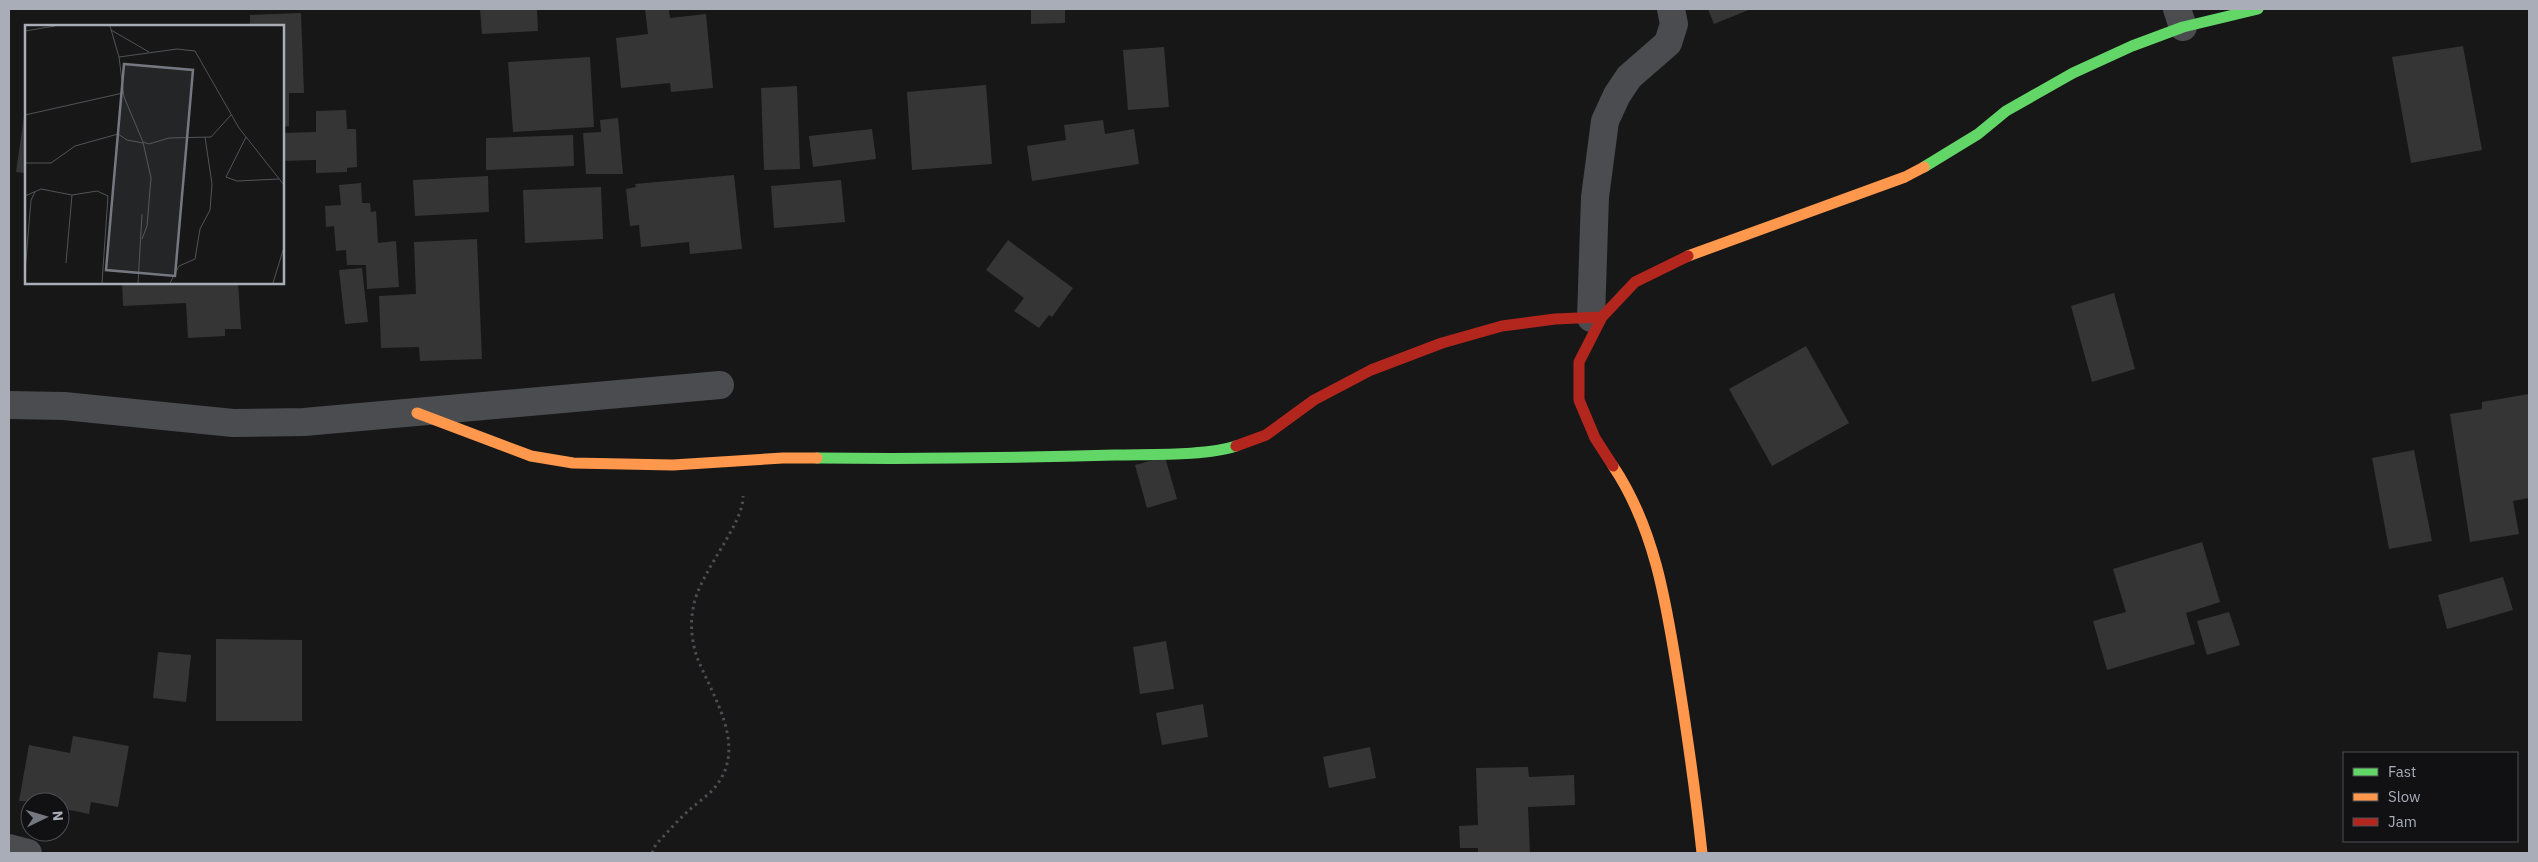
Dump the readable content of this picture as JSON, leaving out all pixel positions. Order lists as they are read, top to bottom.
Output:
{
  "legend": ["Fast", "Slow", "Jam"],
  "north": "right"
}
